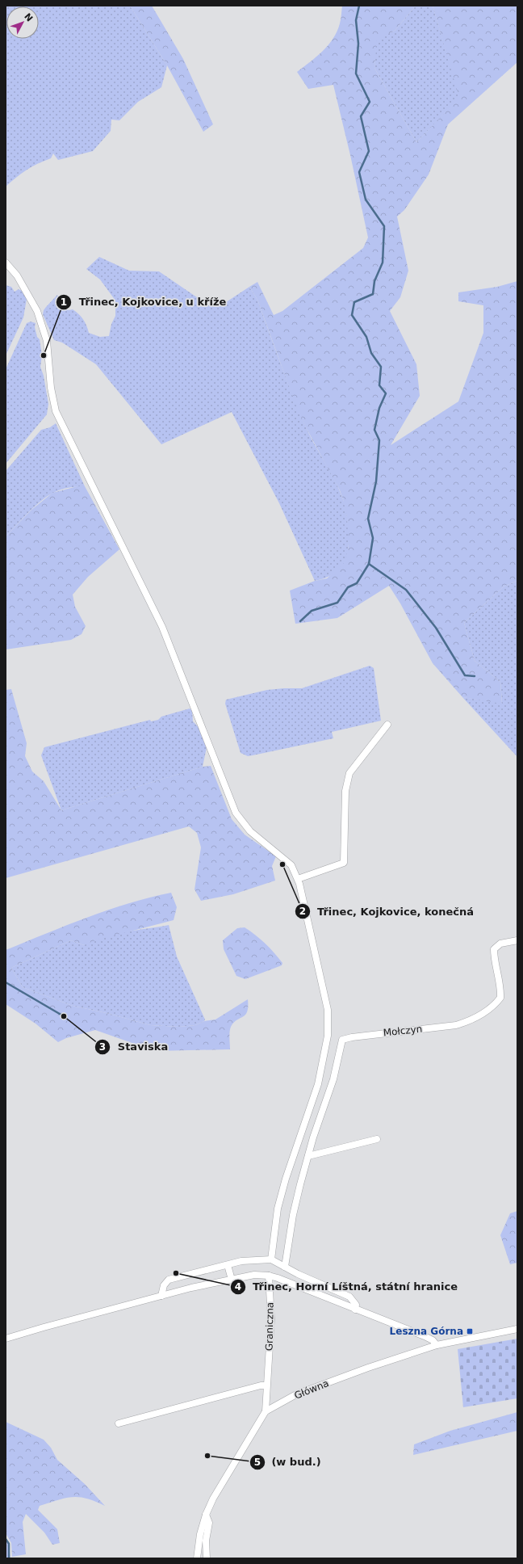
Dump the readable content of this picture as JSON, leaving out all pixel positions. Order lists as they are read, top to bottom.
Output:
{
  "streets": {
    "street": ["Mołczyn", "Graniczna", "Główna"]
  },
  "crossings": [
    ["Graniczna", "Główna"]
  ],
  "places": {
    "other": [
      "Třinec, Kojkovice, u kříže",
      "Třinec, Kojkovice, konečná",
      "Staviska",
      "Třinec, Horní Líštná, státní hranice",
      "(w bud.)"
    ],
    "transit": ["Leszna Górna"]
  },
  "north": "top right"
}
